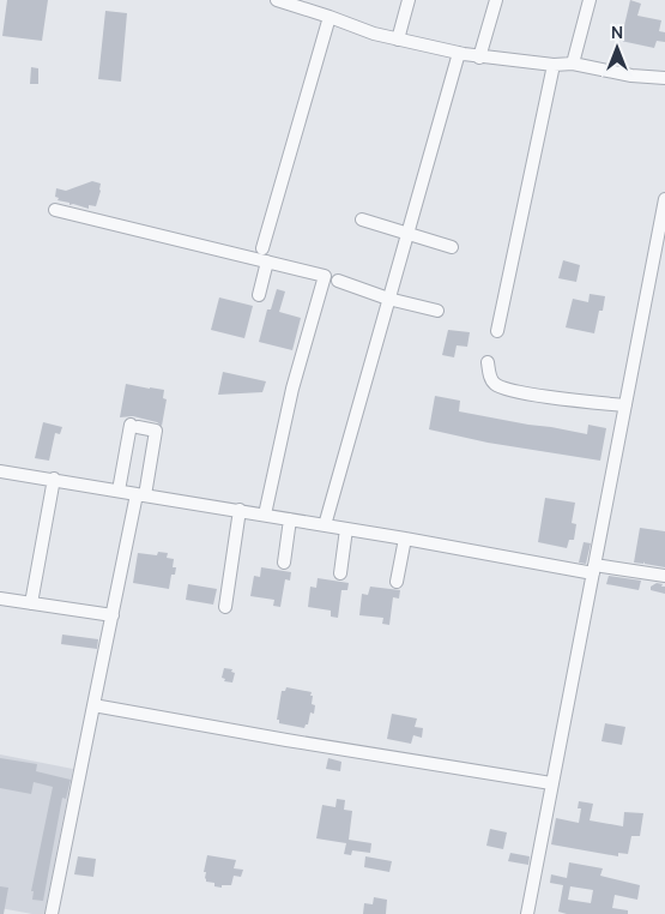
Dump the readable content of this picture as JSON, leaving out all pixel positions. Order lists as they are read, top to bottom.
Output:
{
  "north": "top"
}
